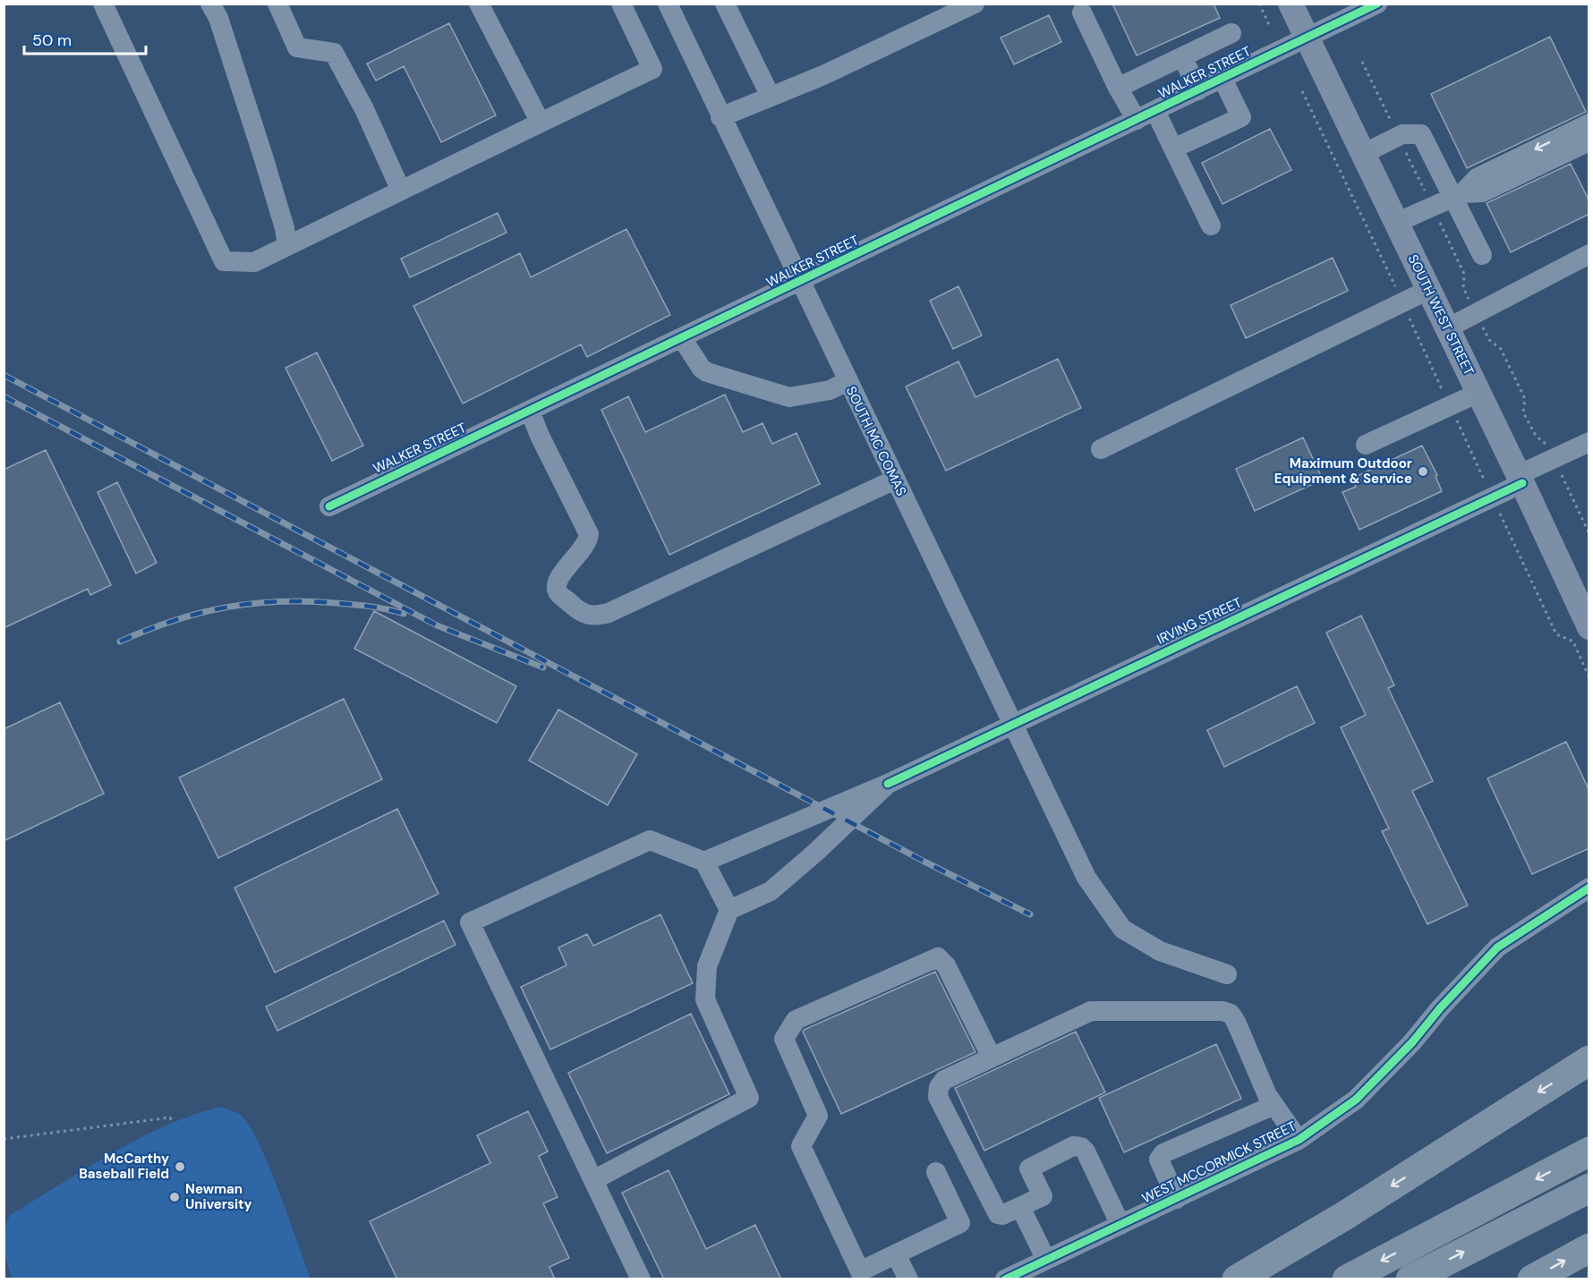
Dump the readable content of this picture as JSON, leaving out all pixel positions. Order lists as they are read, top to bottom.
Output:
{
  "streets": {
    "main road": ["SOUTH WEST STREET"],
    "street": [
      "WALKER STREET",
      "SOUTH MC COMAS",
      "IRVING STREET",
      "WEST MCCORMICK STREET"
    ]
  },
  "crossings": [
    ["WALKER STREET", "SOUTH WEST STREET"],
    ["WALKER STREET", "SOUTH MC COMAS"],
    ["SOUTH WEST STREET", "IRVING STREET"],
    ["SOUTH MC COMAS", "IRVING STREET"]
  ],
  "places": ["Maximum Outdoor Equipment & Service", "McCarthy Baseball Field", "Newman University"],
  "scale_bar": "50 m"
}
